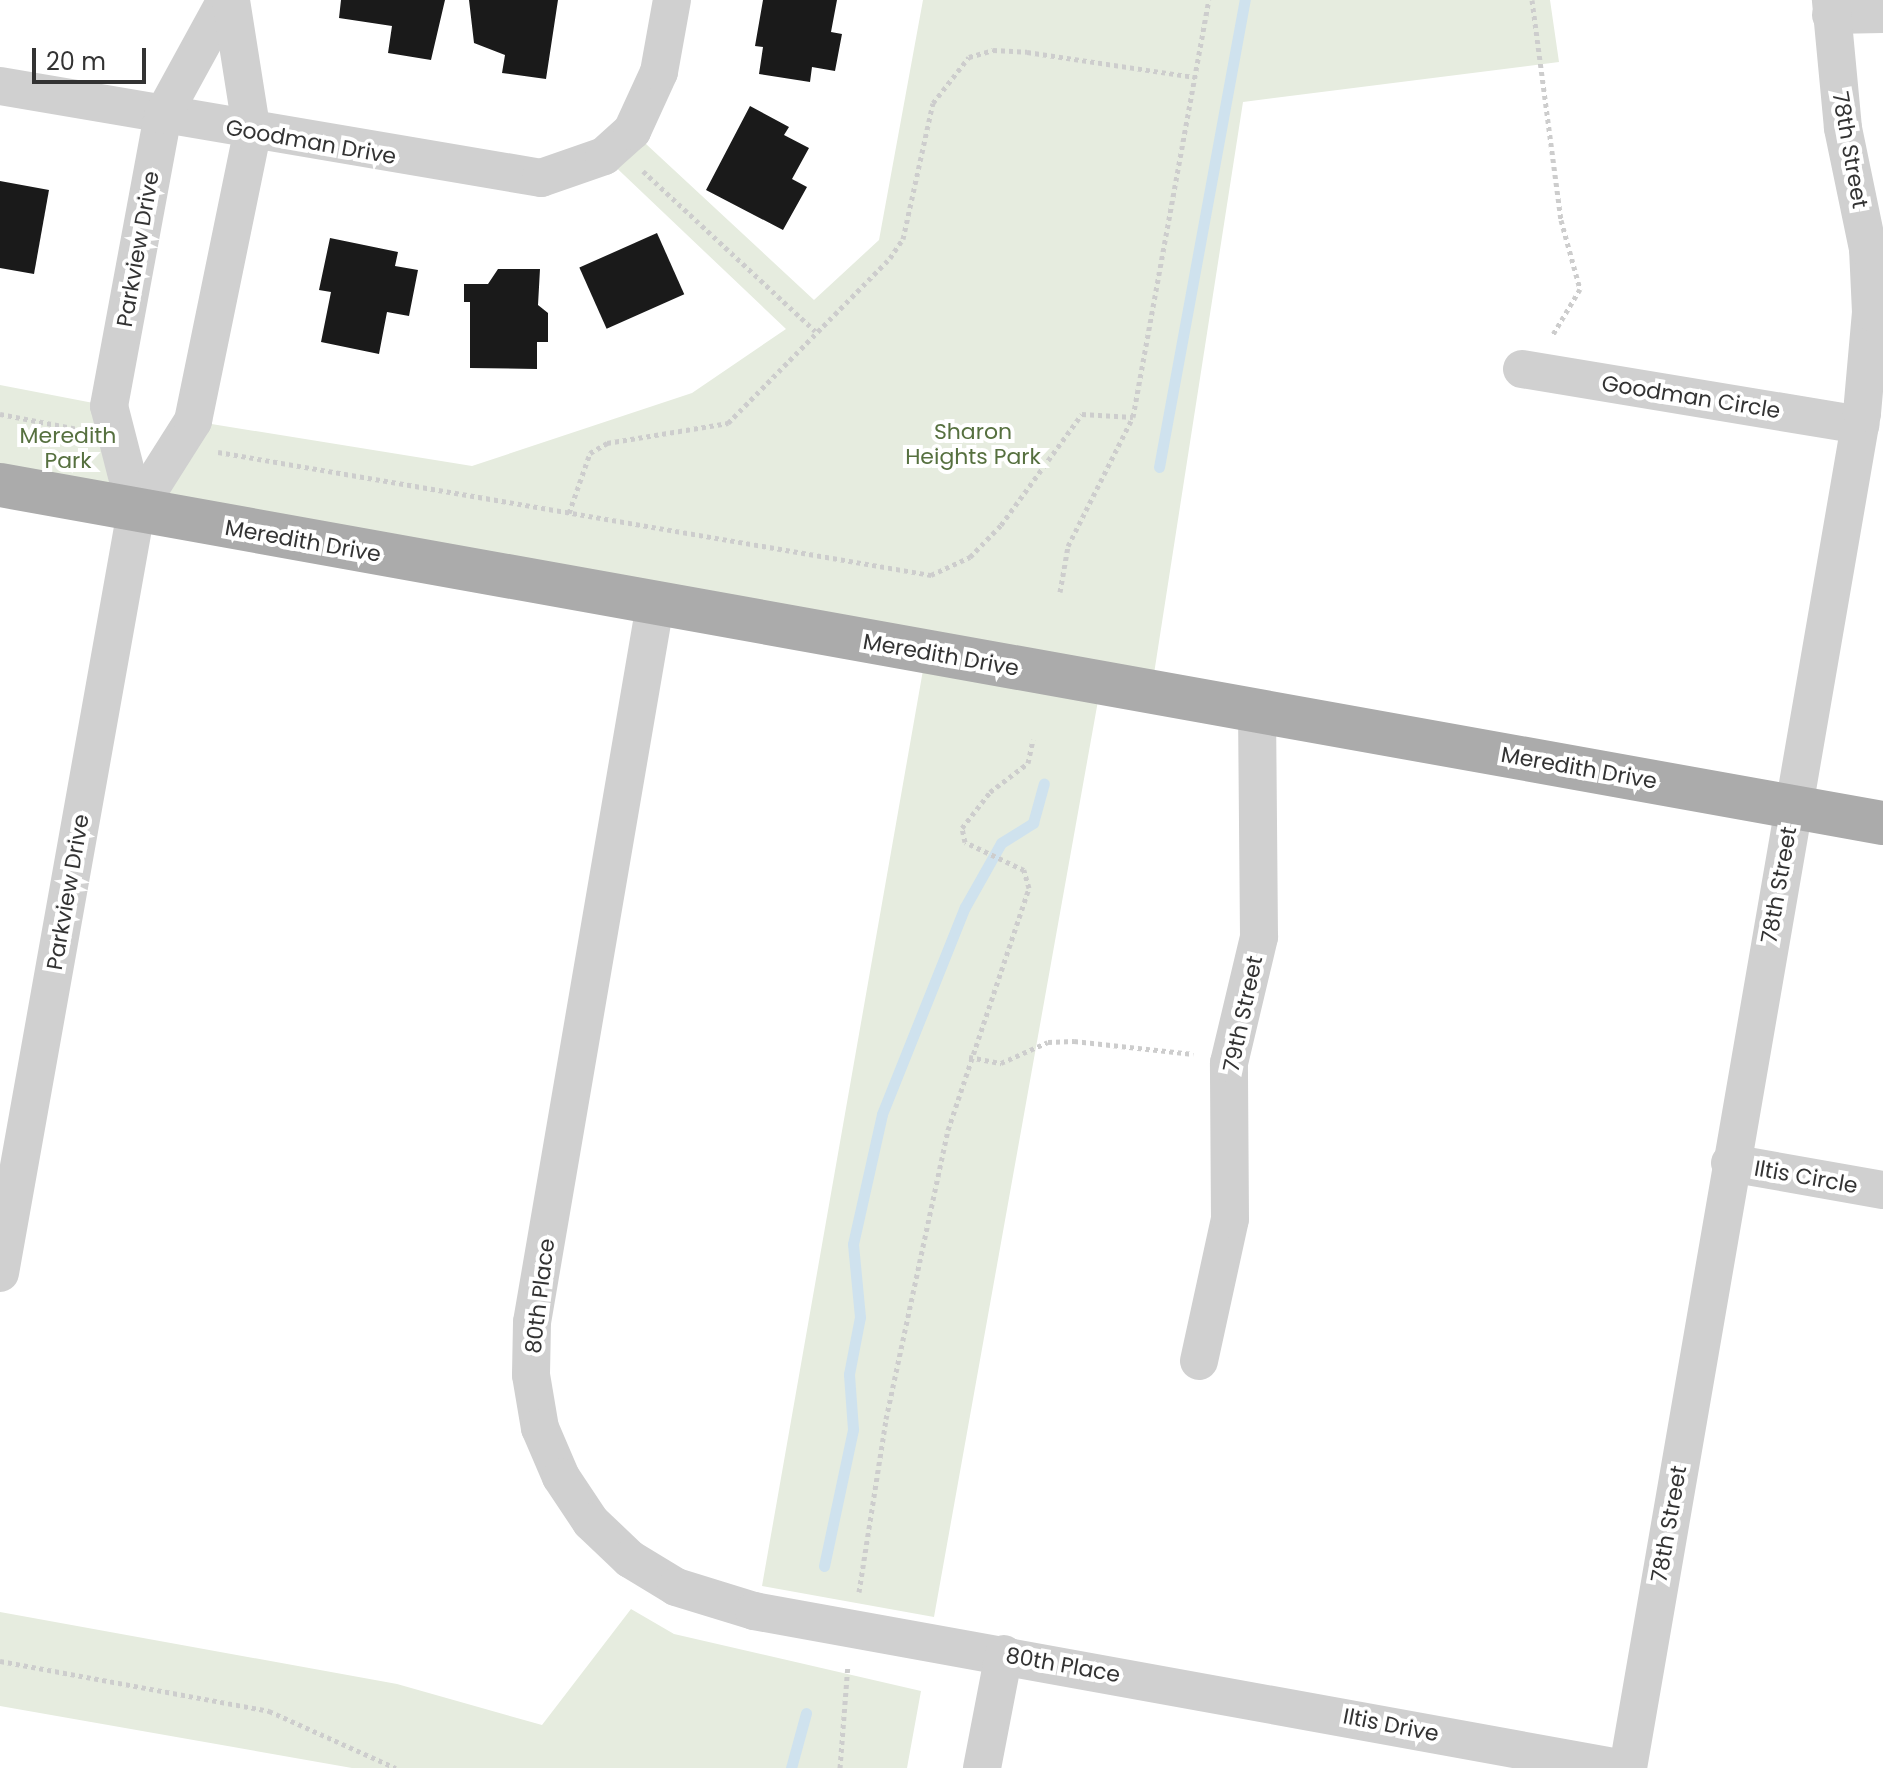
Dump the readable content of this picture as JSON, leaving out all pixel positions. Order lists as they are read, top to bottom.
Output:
{
  "streets": {
    "main road": ["Meredith Drive"],
    "street": [
      "Goodman Drive",
      "78th Street",
      "Parkview Drive",
      "Goodman Circle",
      "79th Street",
      "Iltis Circle",
      "80th Place",
      "Iltis Drive"
    ]
  },
  "crossings": [
    ["Goodman Drive", "Parkview Drive"],
    ["78th Street", "Goodman Circle"],
    ["78th Street", "Meredith Drive"],
    ["78th Street", "Iltis Circle"],
    ["Parkview Drive", "Meredith Drive"],
    ["Meredith Drive", "79th Street"],
    ["Meredith Drive", "80th Place"],
    ["80th Place", "Iltis Drive"]
  ],
  "parks": ["Sharon Heights Park", "Meredith Park"],
  "scale_bar": "20 m"
}
